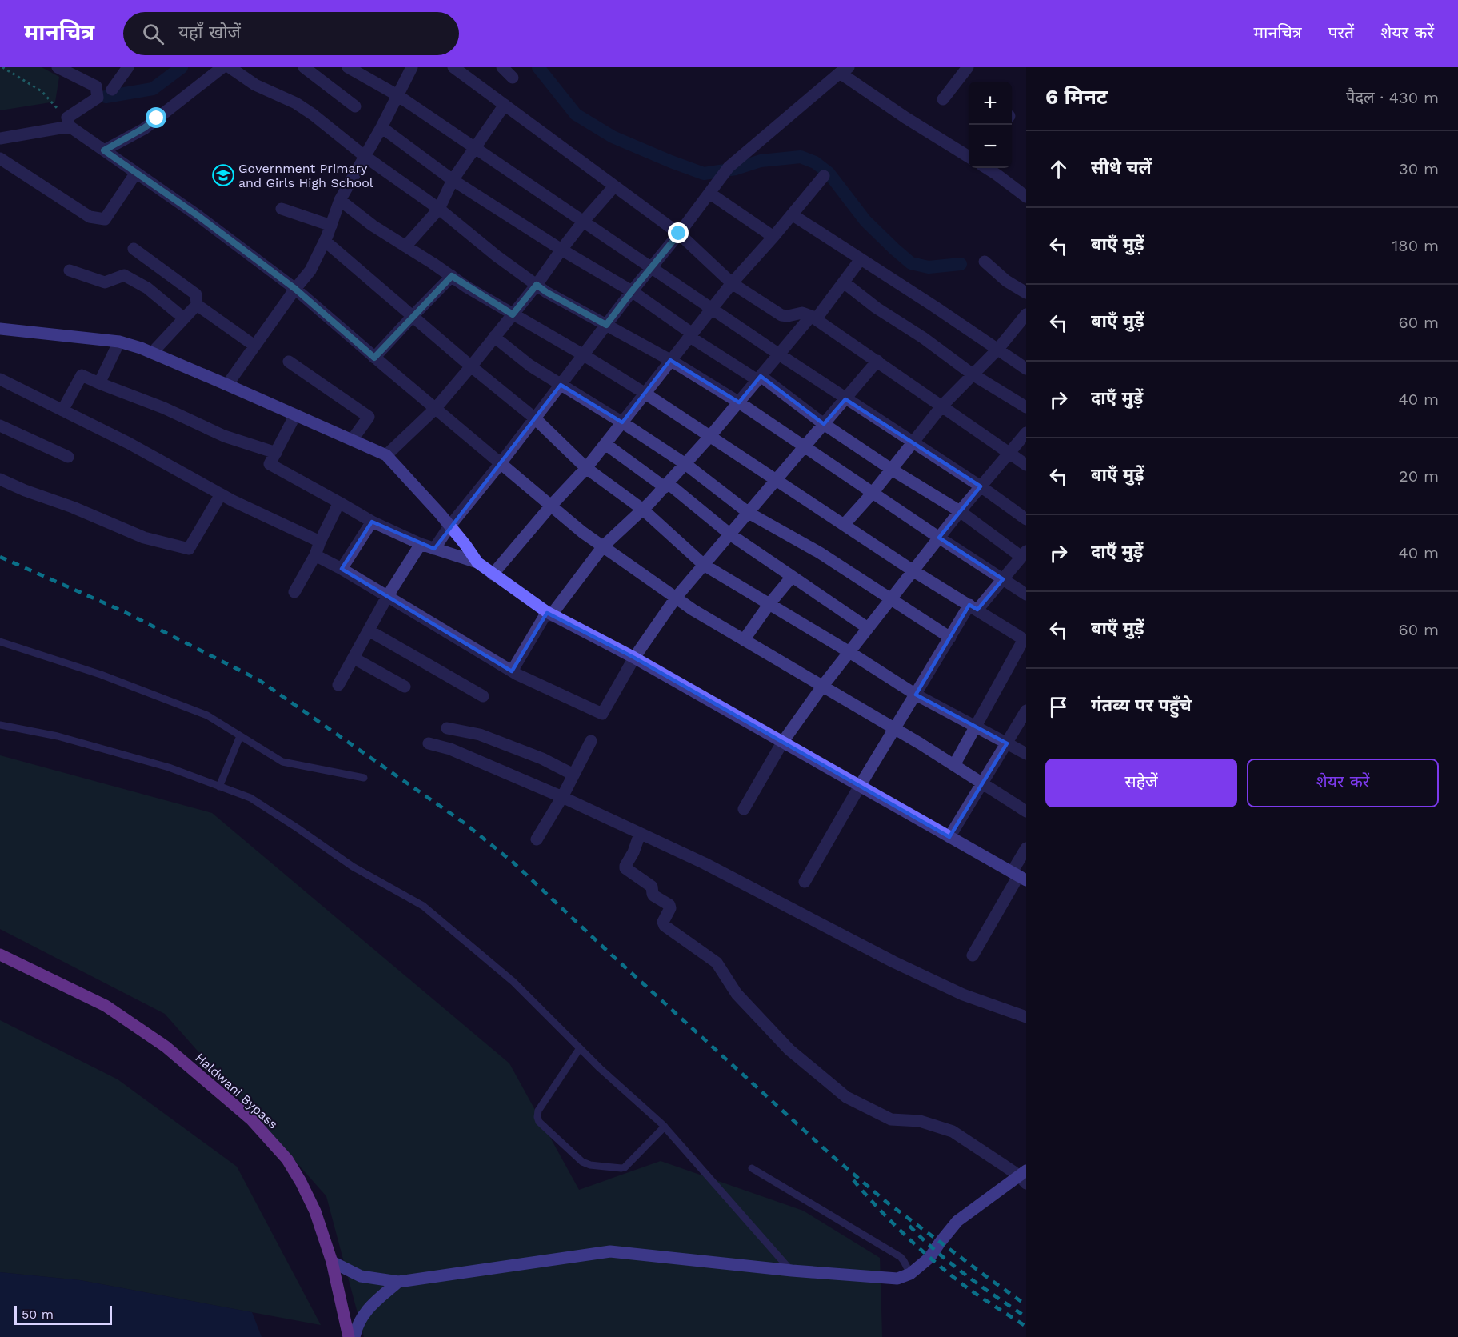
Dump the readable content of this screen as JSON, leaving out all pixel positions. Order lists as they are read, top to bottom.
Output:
{
  "streets": {
    "main road": ["Haldwani Bypass"]
  },
  "places": {
    "school or university": ["Government Primary and Girls High School"]
  },
  "scale_bar": "50 m",
  "page": {
    "header": "मानचित्र",
    "search": "यहाँ खोजें",
    "nav": ["मानचित्र", "परतें", "शेयर करें"],
    "heading": ["6 मिनट", "पैदल · 430 m"],
    "map_buttons": ["+", "−"],
    "list": [
      ["सीधे चलें", "30 m"],
      ["बाएँ मुड़ें", "180 m"],
      ["बाएँ मुड़ें", "60 m"],
      ["दाएँ मुड़ें", "40 m"],
      ["बाएँ मुड़ें", "20 m"],
      ["दाएँ मुड़ें", "40 m"],
      ["बाएँ मुड़ें", "60 m"],
      "गंतव्य पर पहुँचे"
    ],
    "buttons": ["सहेजें", "शेयर करें"],
    "scale": "50 m"
  }
}
